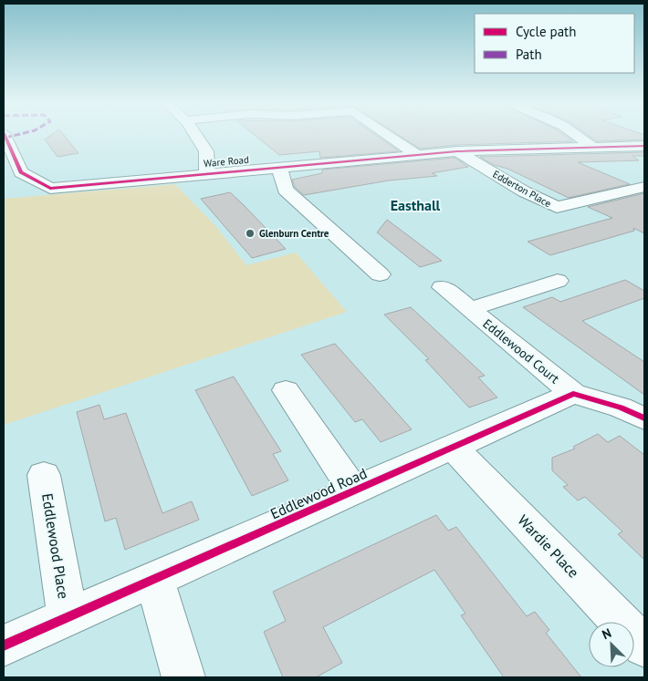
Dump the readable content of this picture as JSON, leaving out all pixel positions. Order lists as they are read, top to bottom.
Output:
{
  "streets": {
    "street": [
      "Ware Road",
      "Edderton Place",
      "Eddlewood Court",
      "Eddlewood Road",
      "Eddlewood Place",
      "Wardie Place"
    ]
  },
  "crossings": [
    ["Ware Road", "Edderton Place"],
    ["Eddlewood Court", "Eddlewood Road"],
    ["Eddlewood Road", "Eddlewood Place"],
    ["Eddlewood Road", "Wardie Place"]
  ],
  "districts": ["Easthall"],
  "places": ["Glenburn Centre"],
  "legend": ["Cycle path", "Path"],
  "north": "top left"
}
